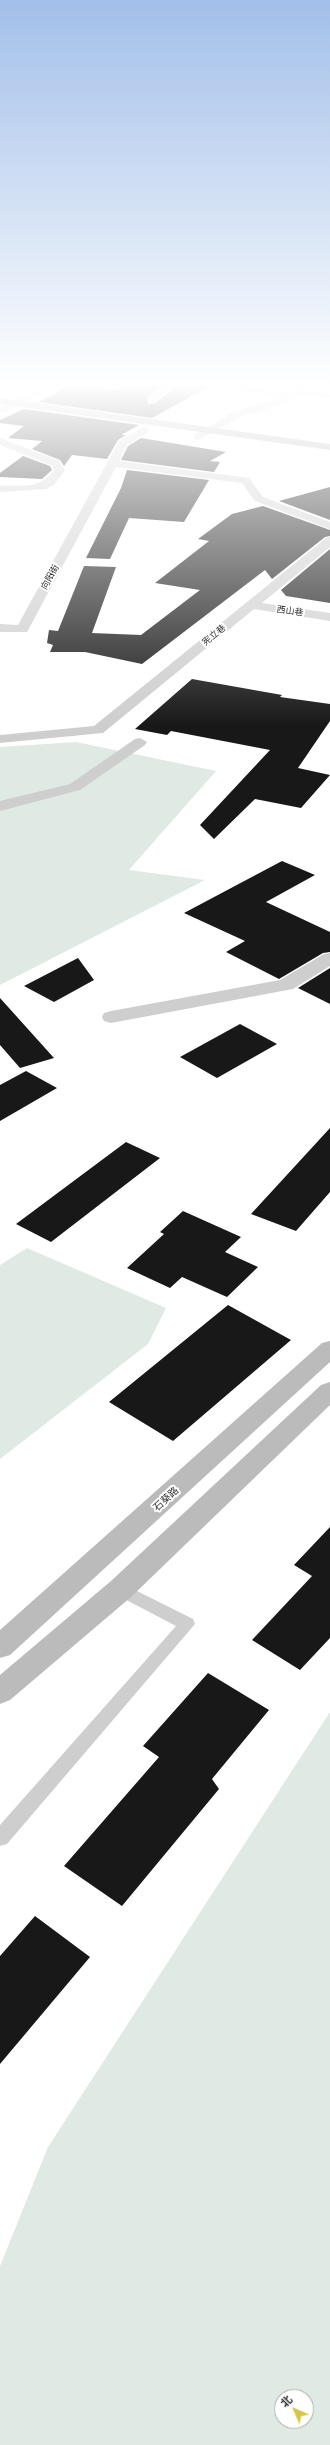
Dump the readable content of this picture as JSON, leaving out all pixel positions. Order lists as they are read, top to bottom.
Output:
{
  "streets": {
    "main road": ["石葵路"],
    "street": ["向阳街", "西山巷", "宪立巷"]
  },
  "crossings": [
    ["西山巷", "宪立巷"]
  ],
  "north": "top left"
}
